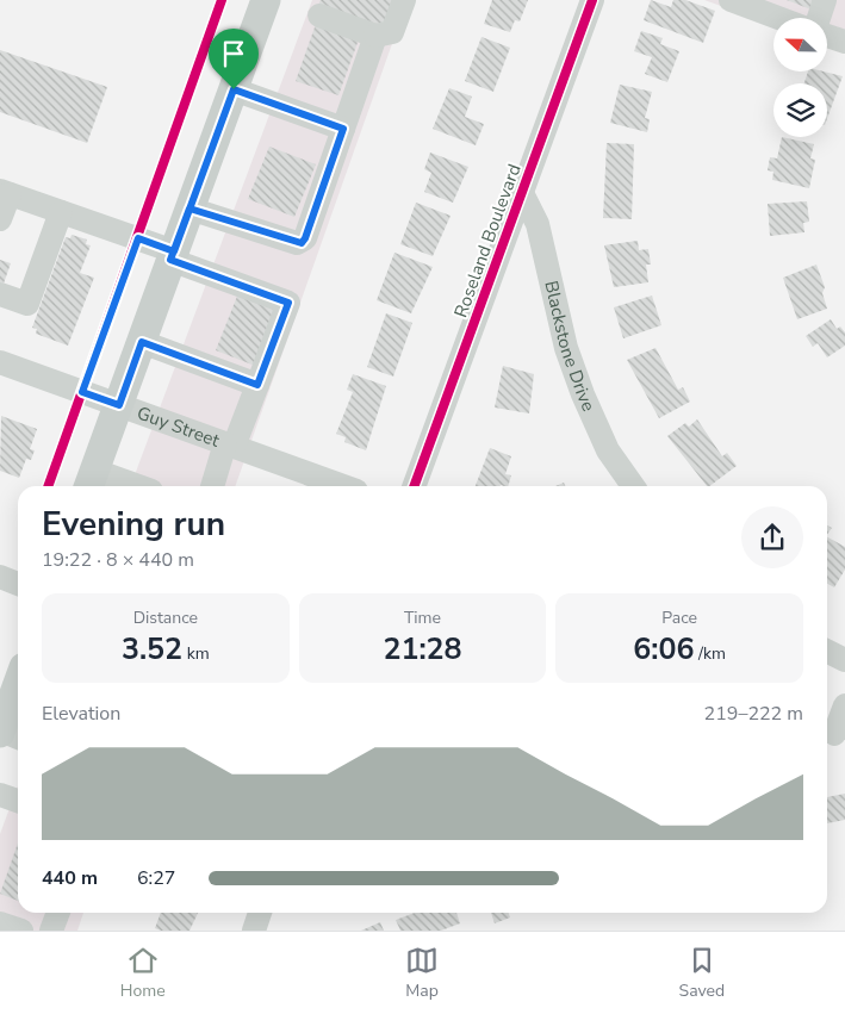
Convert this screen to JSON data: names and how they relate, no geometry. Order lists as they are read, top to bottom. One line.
{"streets":{"street":["Roseland Boulevard","Blackstone Drive","Guy Street"]},"crossings":[["Roseland Boulevard","Blackstone Drive"]],"north":"left","page":{"heading":["Evening run","19:22 · 8 × 440 m"],"stats":[["Distance","3.52 km"],["Time","21:28"],["Pace","6:06 /km"]],"chart":["Elevation","219–222 m"],"list":[{"name":"440 m","note":"6:27"}],"tabs":["Home","Map","Saved"]}}
